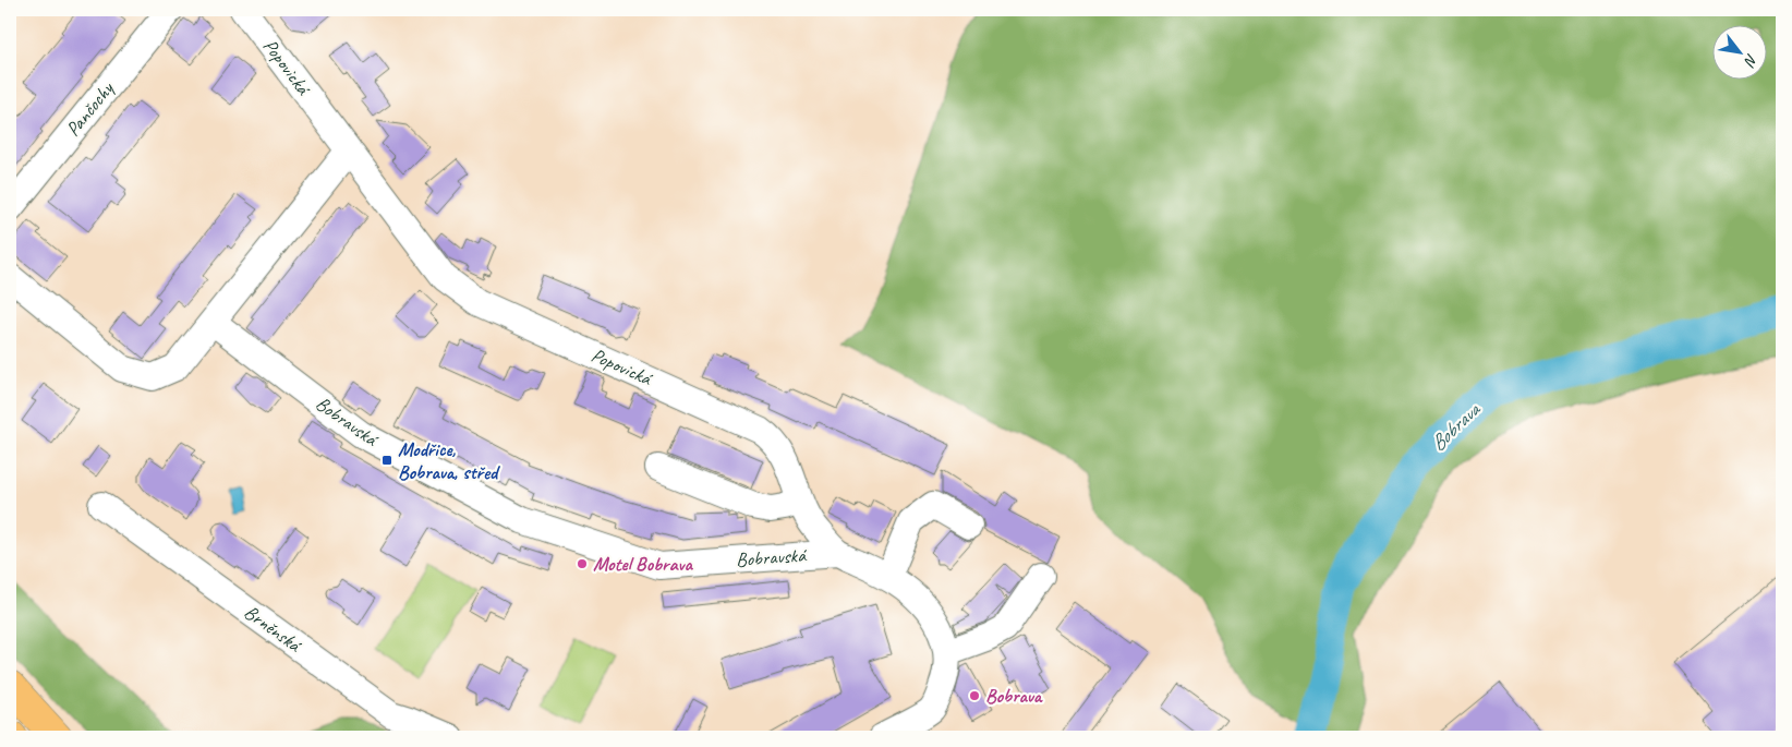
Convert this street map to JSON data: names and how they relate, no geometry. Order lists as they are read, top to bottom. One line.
{"streets":{"street":["Popovická","Pančochy","Bobravská","Brněnská"]},"crossings":[["Popovická","Bobravská"]],"water":["Bobrava"],"places":{"transit":["Modřice, Bobrava, střed"],"other":["Motel Bobrava","Bobrava"]},"north":"bottom right"}
